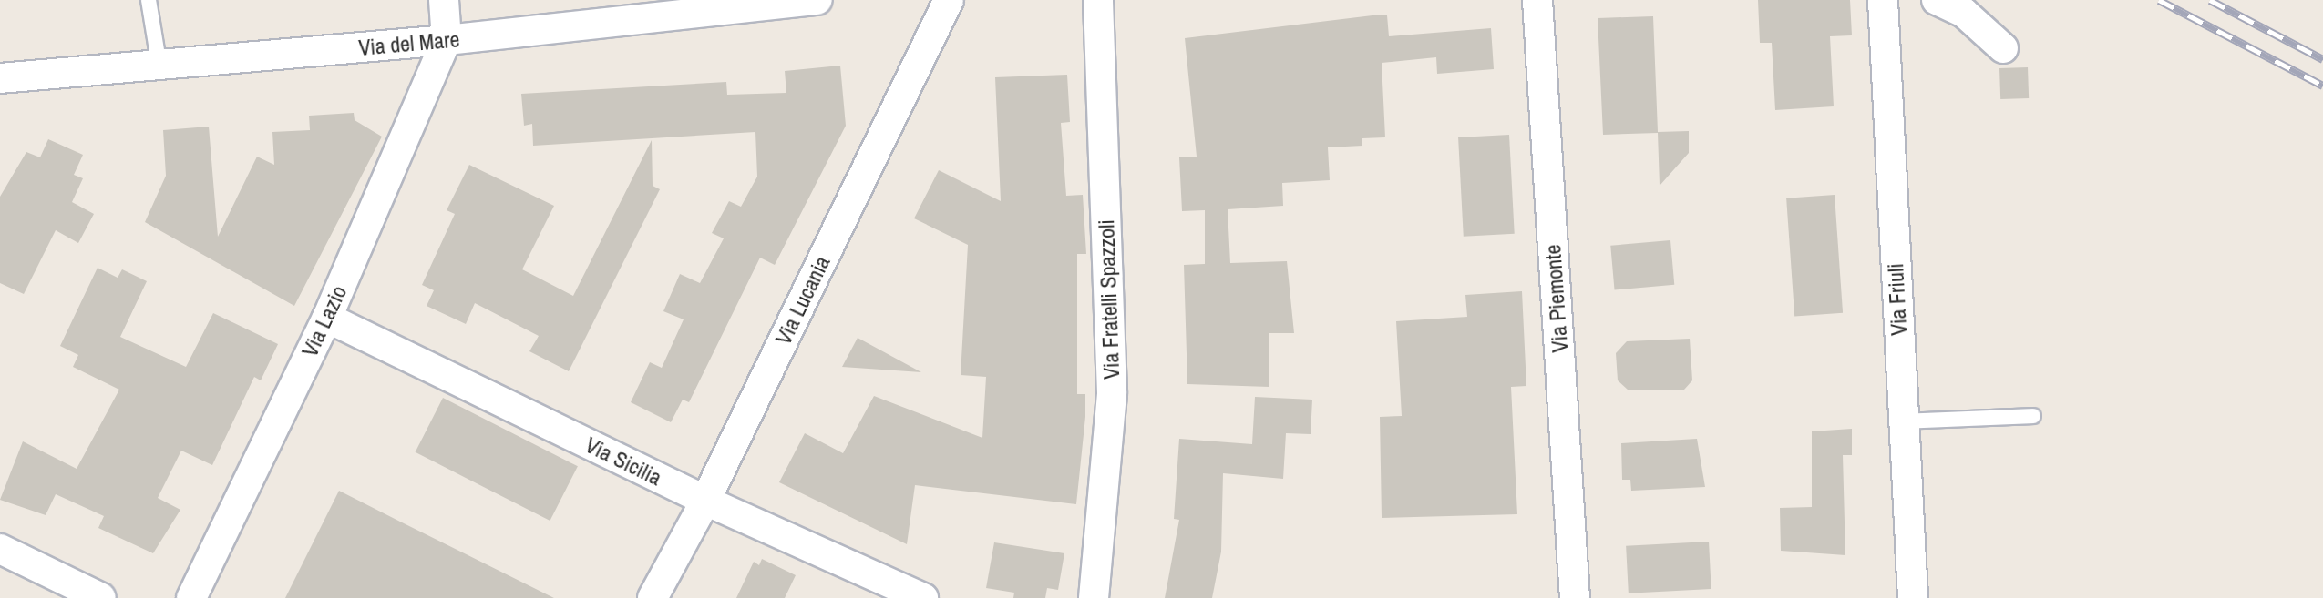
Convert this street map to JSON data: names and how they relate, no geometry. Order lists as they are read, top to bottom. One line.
{"streets":{"street":["Via del Mare","Via Piemonte","Via Fratelli Spazzoli","Via Friuli","Via Lucania","Via Lazio","Via Sicilia"]},"crossings":[["Via del Mare","Via Lazio"],["Via Lucania","Via Sicilia"],["Via Lazio","Via Sicilia"]]}
